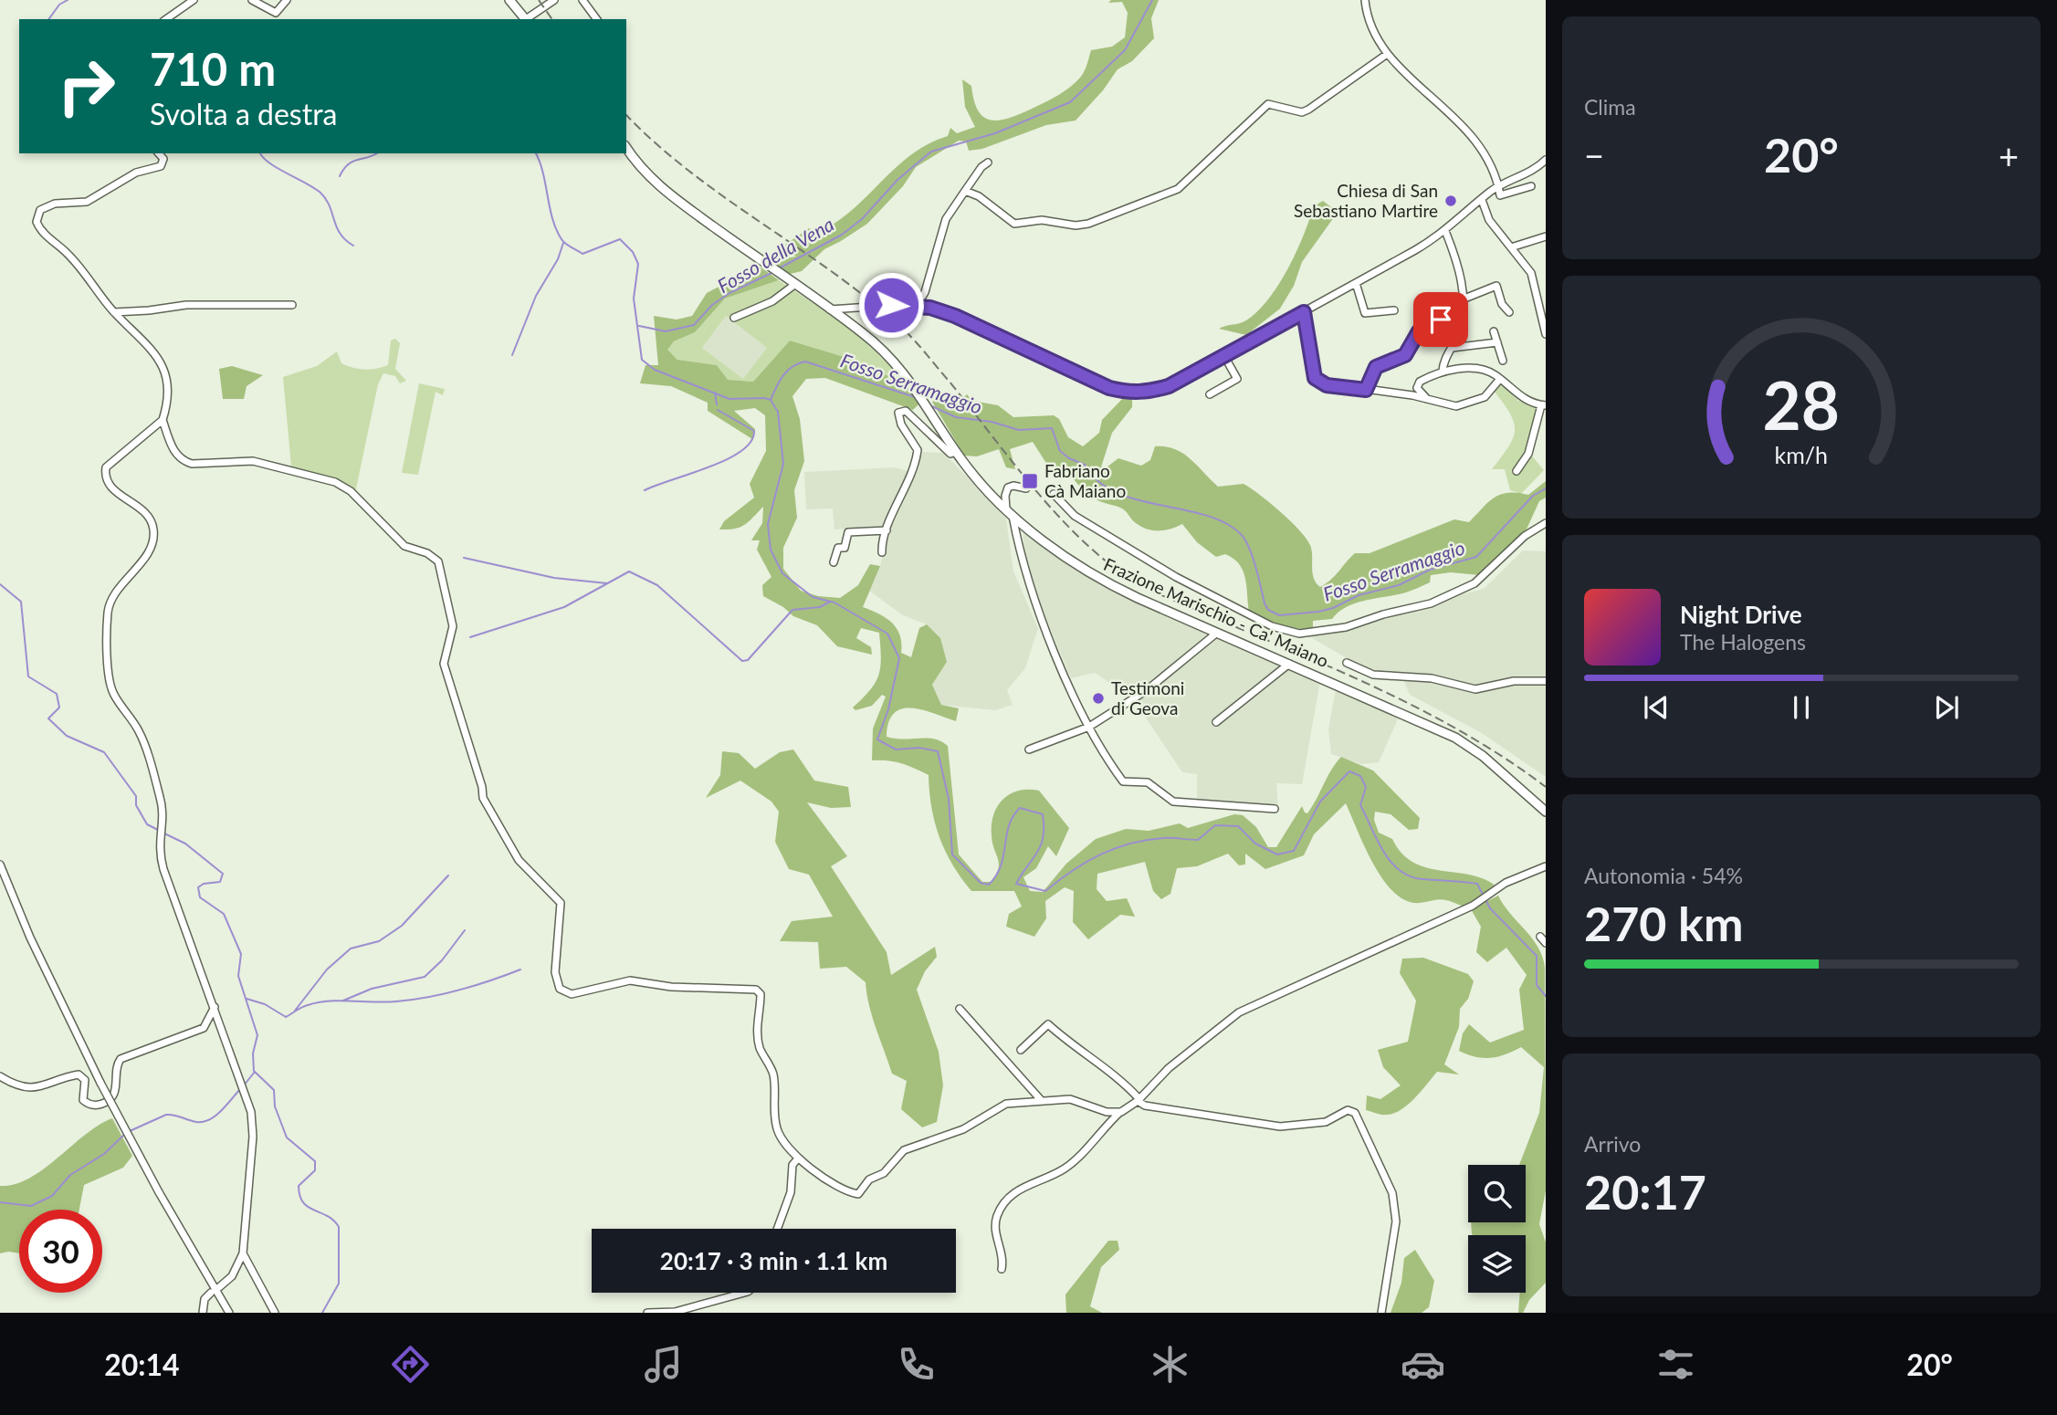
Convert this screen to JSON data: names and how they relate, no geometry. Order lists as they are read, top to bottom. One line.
{"streets":{"main road":["Frazione Marischio - Ca' Maiano"]},"water":["Fosso della Vena","Fosso Serramaggio"],"places":{"other":["Chiesa di San Sebastiano Martire","Testimoni di Geova"],"transit":["Fabriano Cà Maiano"]},"page":{"tile":["Clima",["Autonomia · 54%","270 km"],["Arrivo","20:17"]],"turn":["710 m","Svolta a destra"],"heat":["−","20°","+"],"song":["Night Drive","The Halogens"],"limit":"30","trip":"20:17 · 3 min · 1.1 km","tabs":["20:14","20°"],"gauge":["28","km/h"]}}
